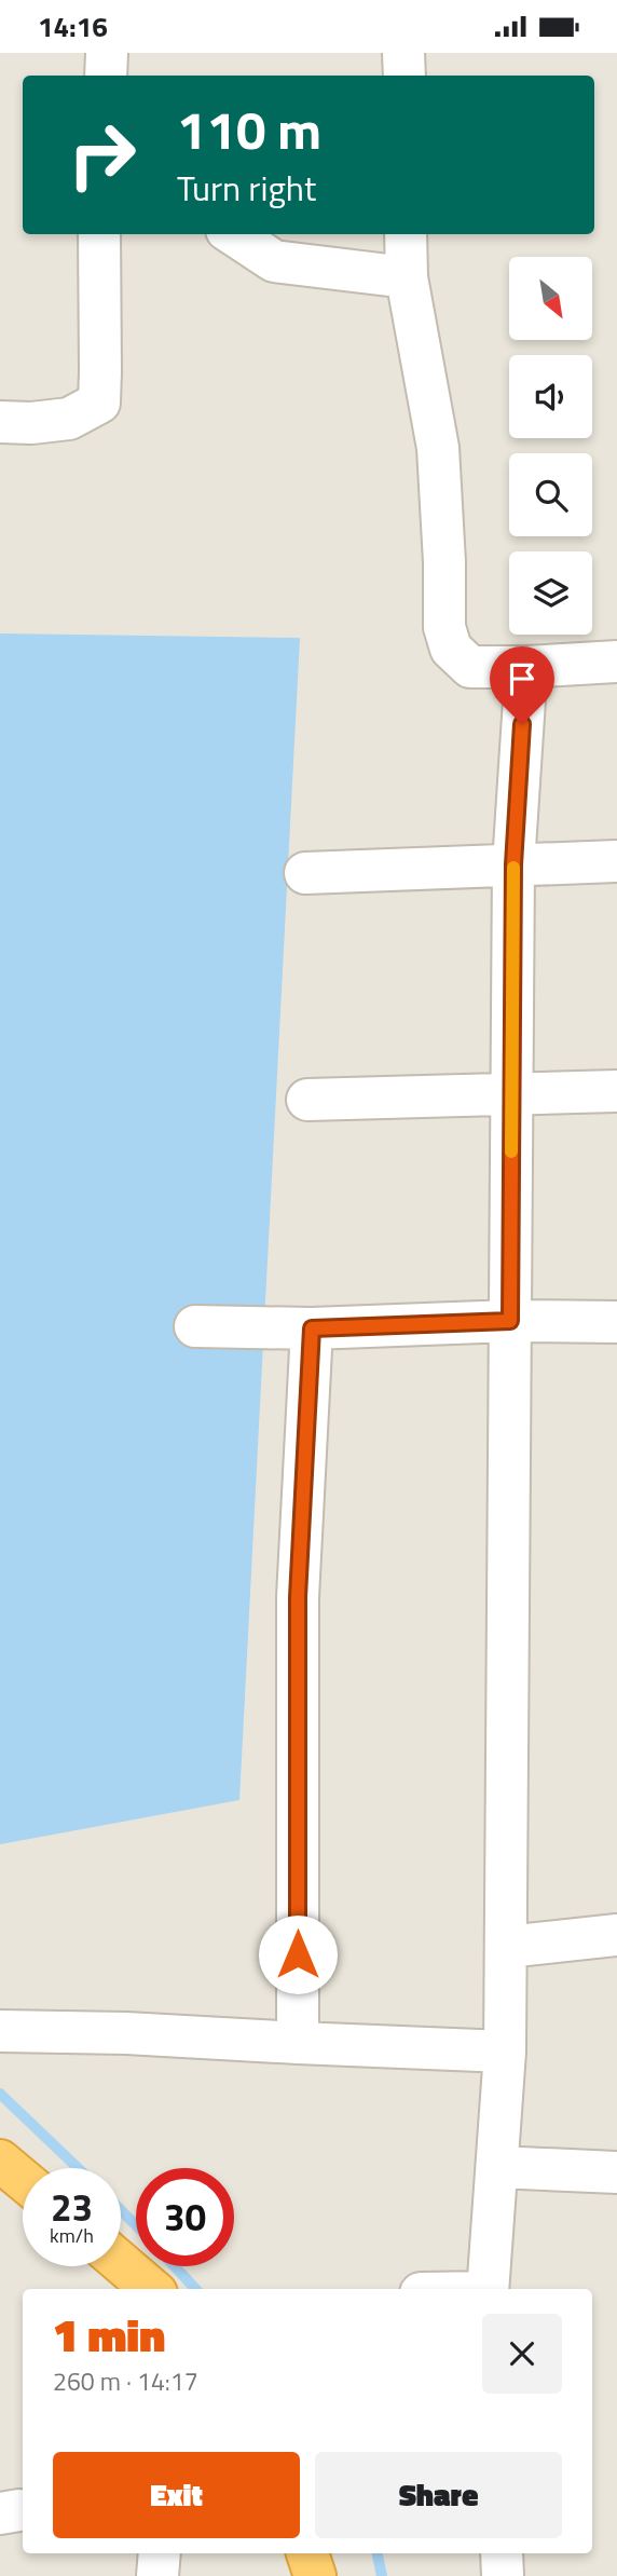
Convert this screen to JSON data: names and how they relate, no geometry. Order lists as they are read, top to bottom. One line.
{"north":"bottom right","page":{"status":"14:16","turn":["110 m","Turn right"],"speed":"23 km/h","limit":"30","heading":["1 min","260 m · 14:17"],"buttons":["Exit","Share"]}}
